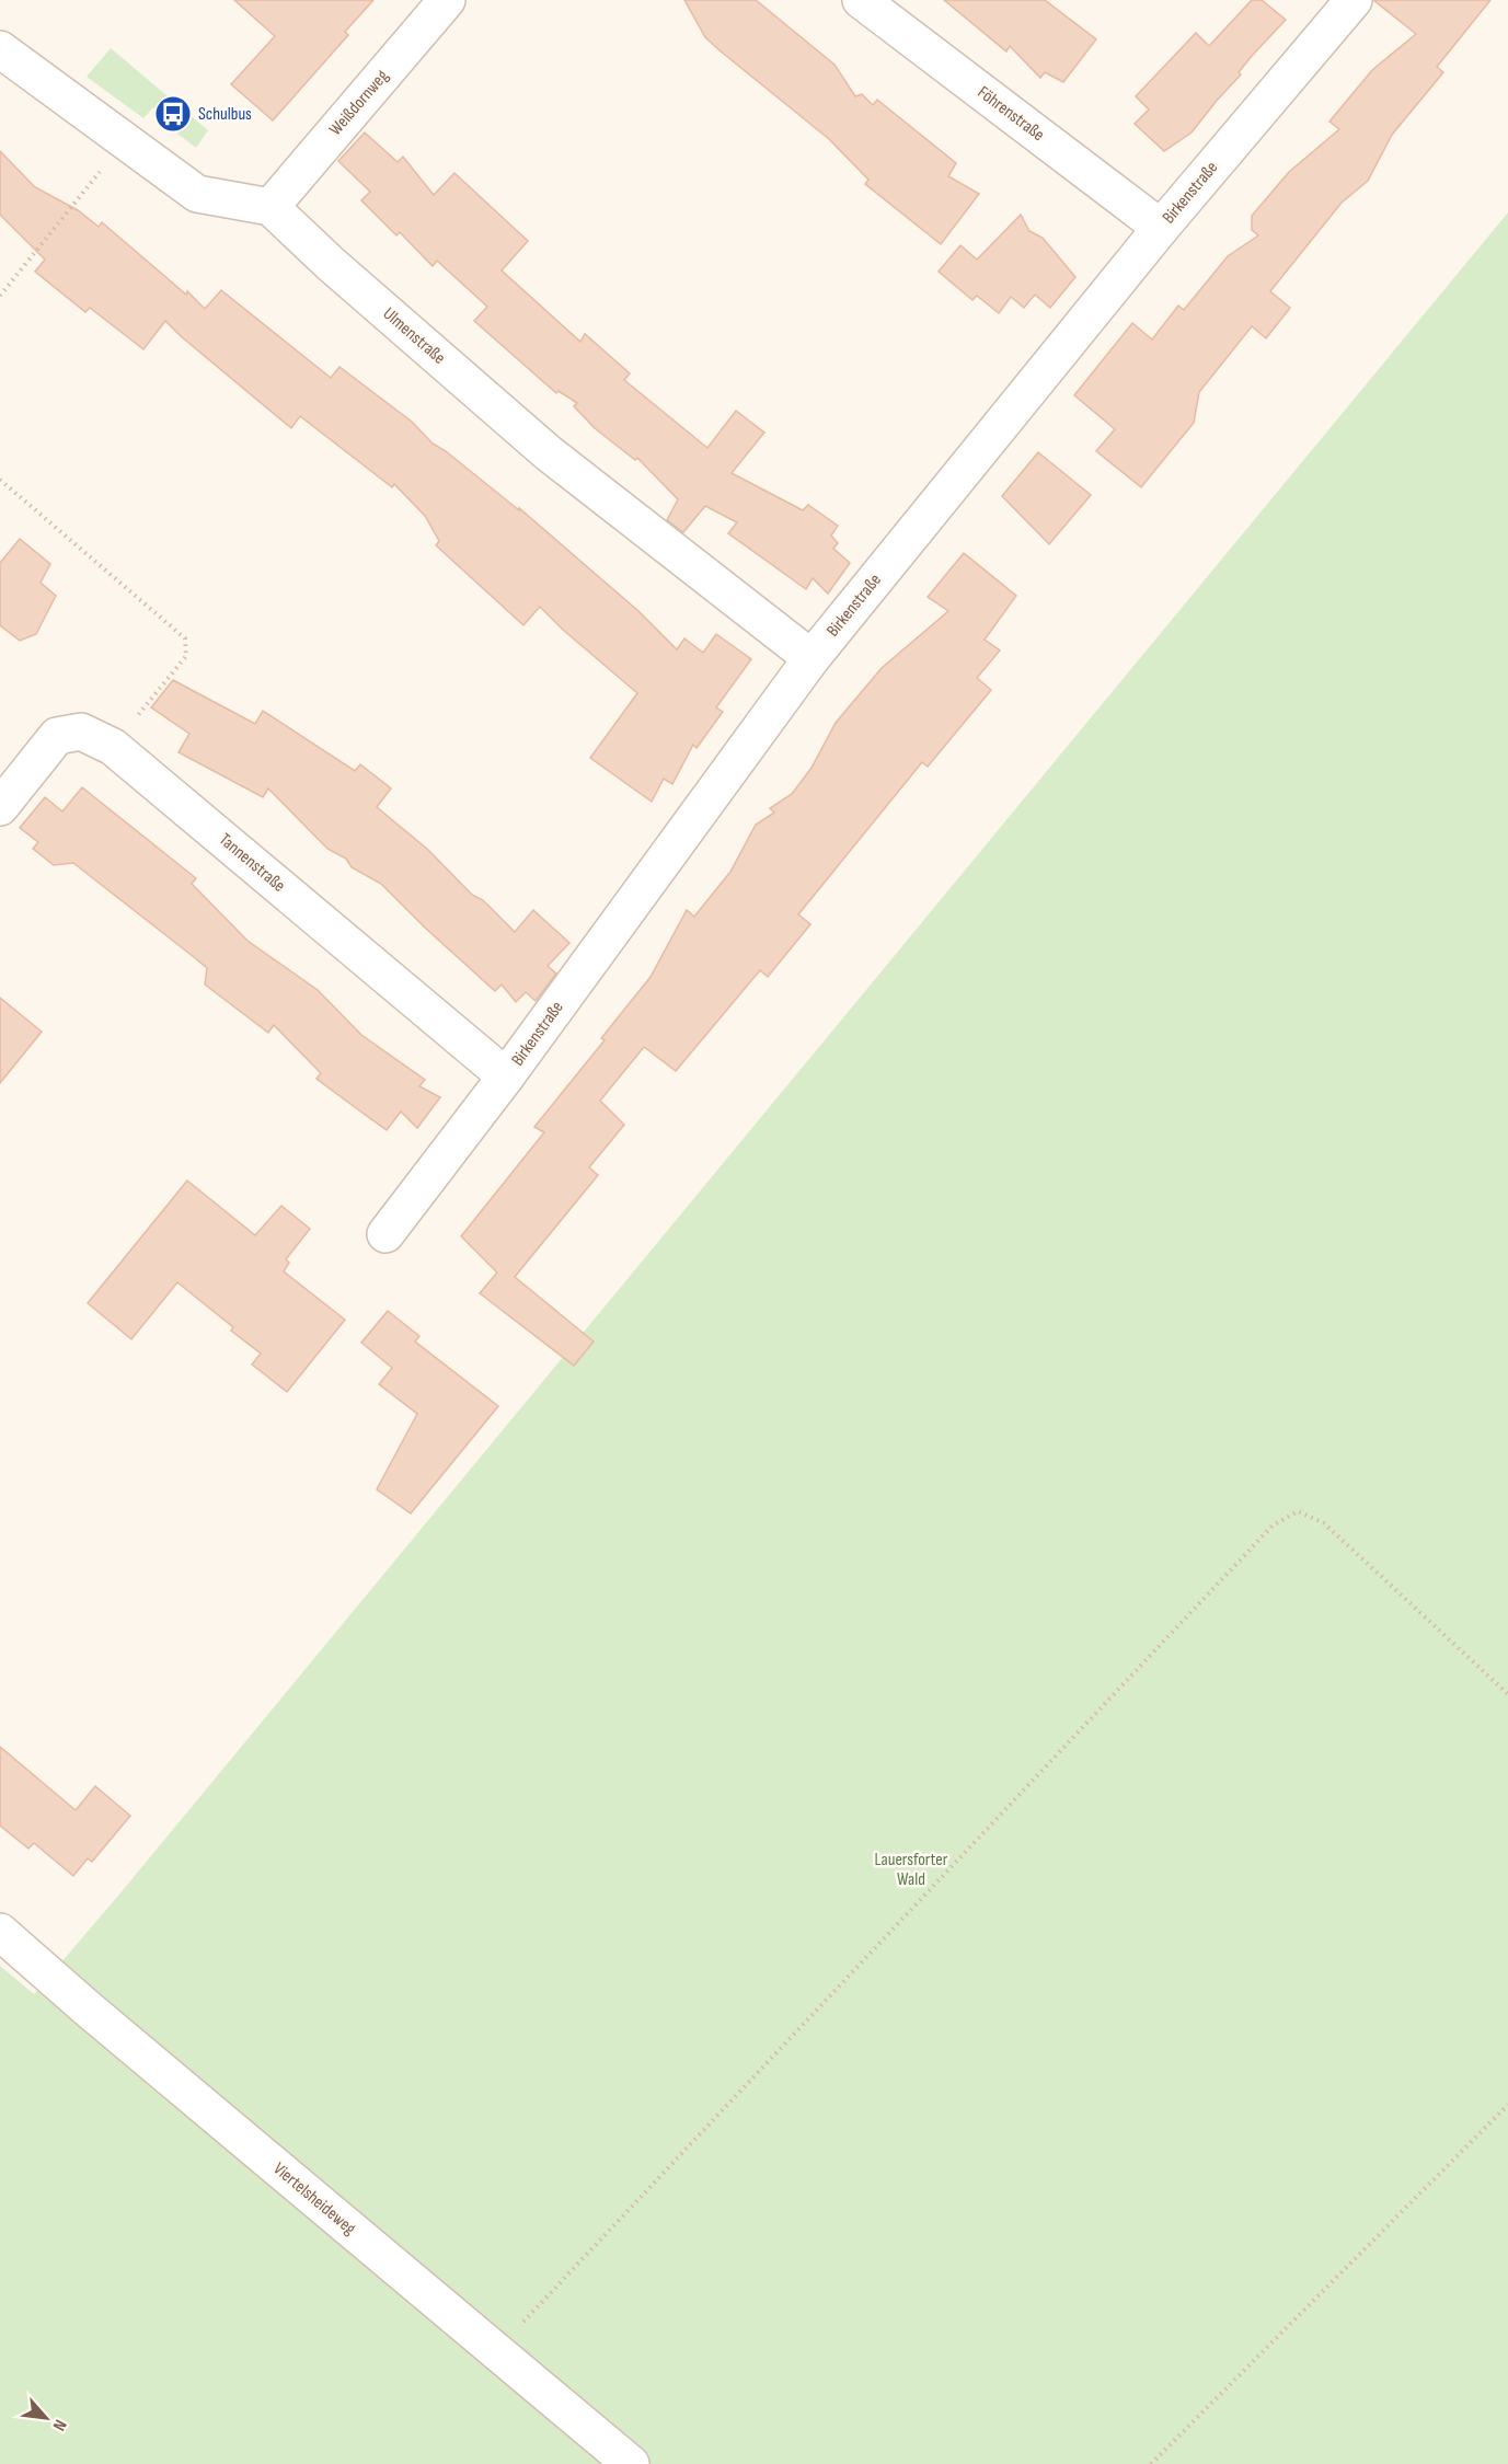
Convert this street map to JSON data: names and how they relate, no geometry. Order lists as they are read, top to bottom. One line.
{"streets":{"street":["Weißdornweg","Föhrenstraße","Birkenstraße","Ulmenstraße","Tannenstraße","Viertelsheideweg"]},"crossings":[["Weißdornweg","Ulmenstraße"],["Föhrenstraße","Birkenstraße"],["Birkenstraße","Ulmenstraße"],["Birkenstraße","Tannenstraße"]],"parks":["Lauersforter Wald"],"places":{"bus stop":["Schulbus"]},"north":"bottom right"}
